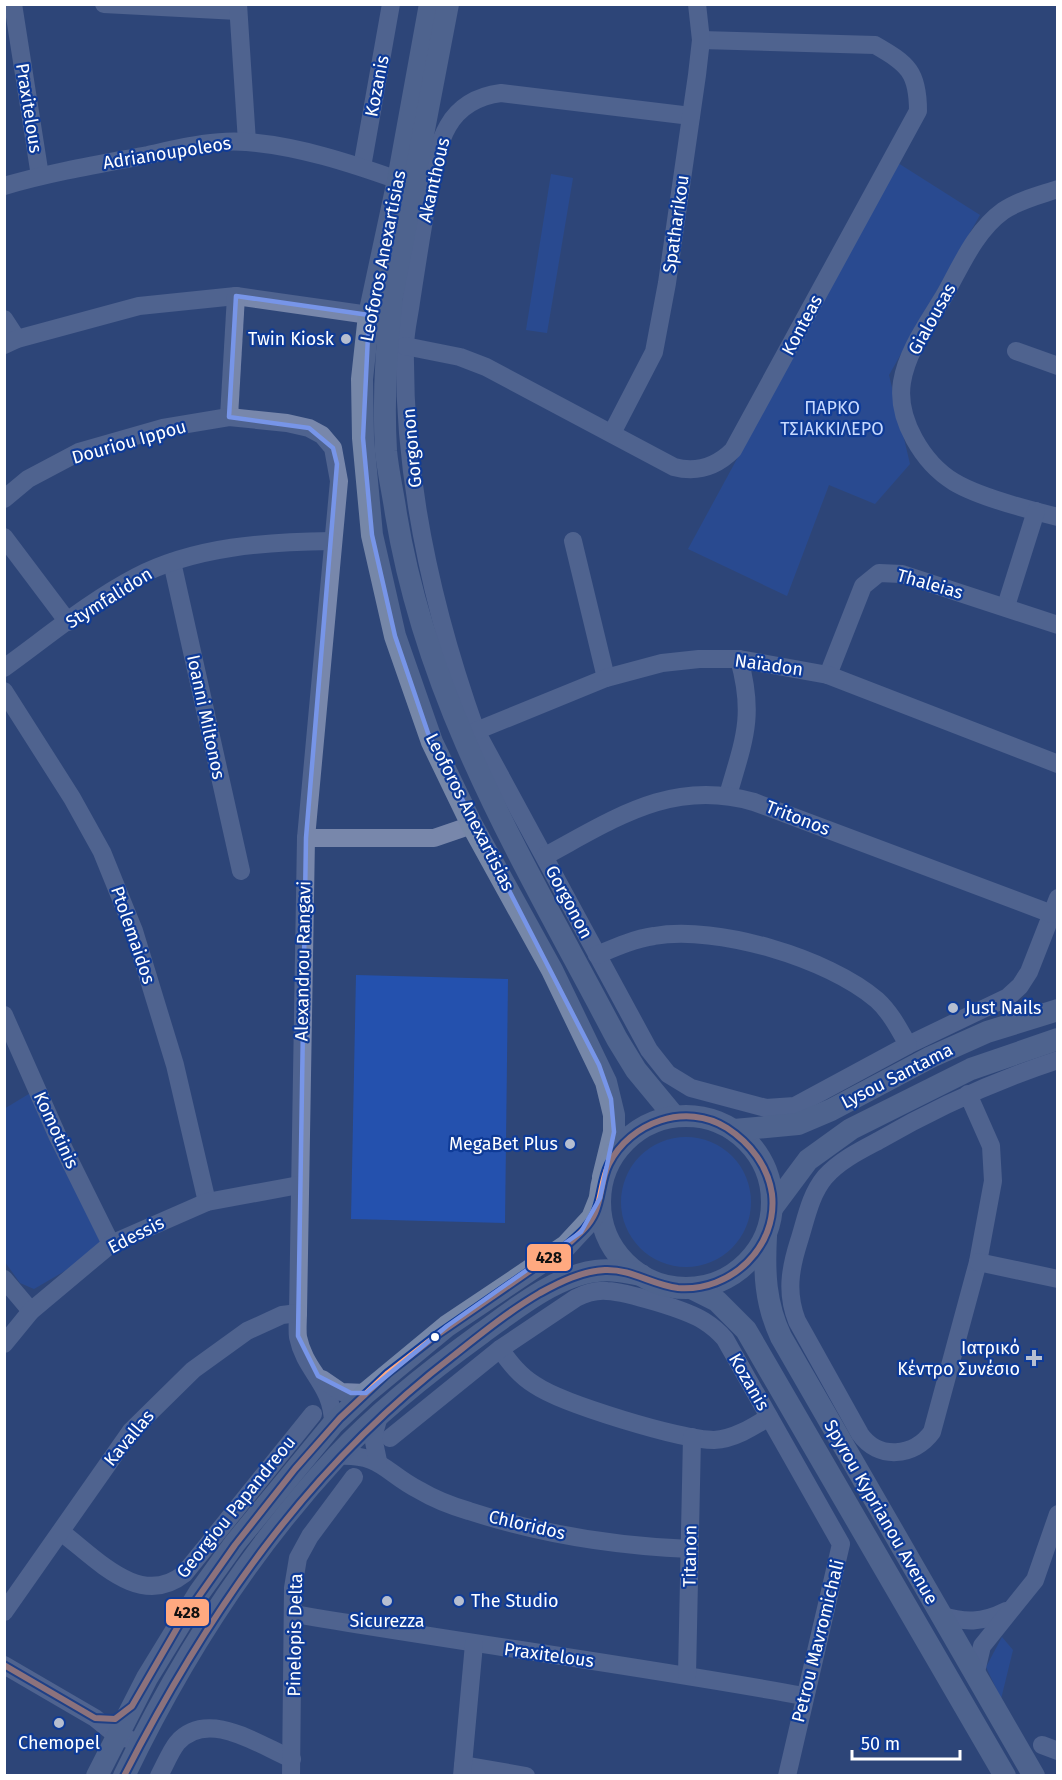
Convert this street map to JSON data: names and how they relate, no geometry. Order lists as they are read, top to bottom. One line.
{"streets":{"main road":["Leoforos Anexartisias","Lysou Santama","Spyrou Kyprianou Avenue"],"street":["Kozanis","Praxitelous","Adrianoupoleos","Akanthous","Spatharikou","Gialousas","Konteas","Douriou Ippou","Gorgonon","Thaleias","Stymfalidon","Naïadon","Ioanni Miltonos","Tritonos","Ptolemaidos","Alexandrou Rangavi","Komotinis","Edessis","Kavallas","Georgiou Papandreou","Chloridos","Titanon","Pinelopis Delta","Petrou Mavromichali"]},"crossings":[["Kozanis","Adrianoupoleos"],["Kozanis","Titanon"],["Kozanis","Petrou Mavromichali"],["Praxitelous","Adrianoupoleos"],["Praxitelous","Titanon"],["Praxitelous","Pinelopis Delta"],["Praxitelous","Petrou Mavromichali"],["Adrianoupoleos","Leoforos Anexartisias"],["Akanthous","Spatharikou"],["Akanthous","Konteas"],["Akanthous","Gorgonon"],["Spatharikou","Konteas"],["Leoforos Anexartisias","Lysou Santama"],["Leoforos Anexartisias","Spyrou Kyprianou Avenue"],["Konteas","Gorgonon"],["Douriou Ippou","Stymfalidon"],["Douriou Ippou","Alexandrou Rangavi"],["Gorgonon","Naïadon"],["Gorgonon","Tritonos"],["Thaleias","Naïadon"],["Stymfalidon","Ioanni Miltonos"],["Stymfalidon","Alexandrou Rangavi"],["Ptolemaidos","Edessis"],["Alexandrou Rangavi","Edessis"],["Alexandrou Rangavi","Kavallas"],["Alexandrou Rangavi","Georgiou Papandreou"],["Lysou Santama","Spyrou Kyprianou Avenue"],["Komotinis","Edessis"],["Kavallas","Georgiou Papandreou"],["Chloridos","Titanon"]],"parks":["ΠΑΡΚΟ ΤΣΙΑΚΚΙΛΕΡΟ"],"places":{"other":["Twin Kiosk","Just Nails","MegaBet Plus","Sicurezza","The Studio","Chemopel"],"health":["Ιατρικό Κέντρο Συνέσιο"]},"lines":["transit line 428"],"scale_bar":"50 m"}
